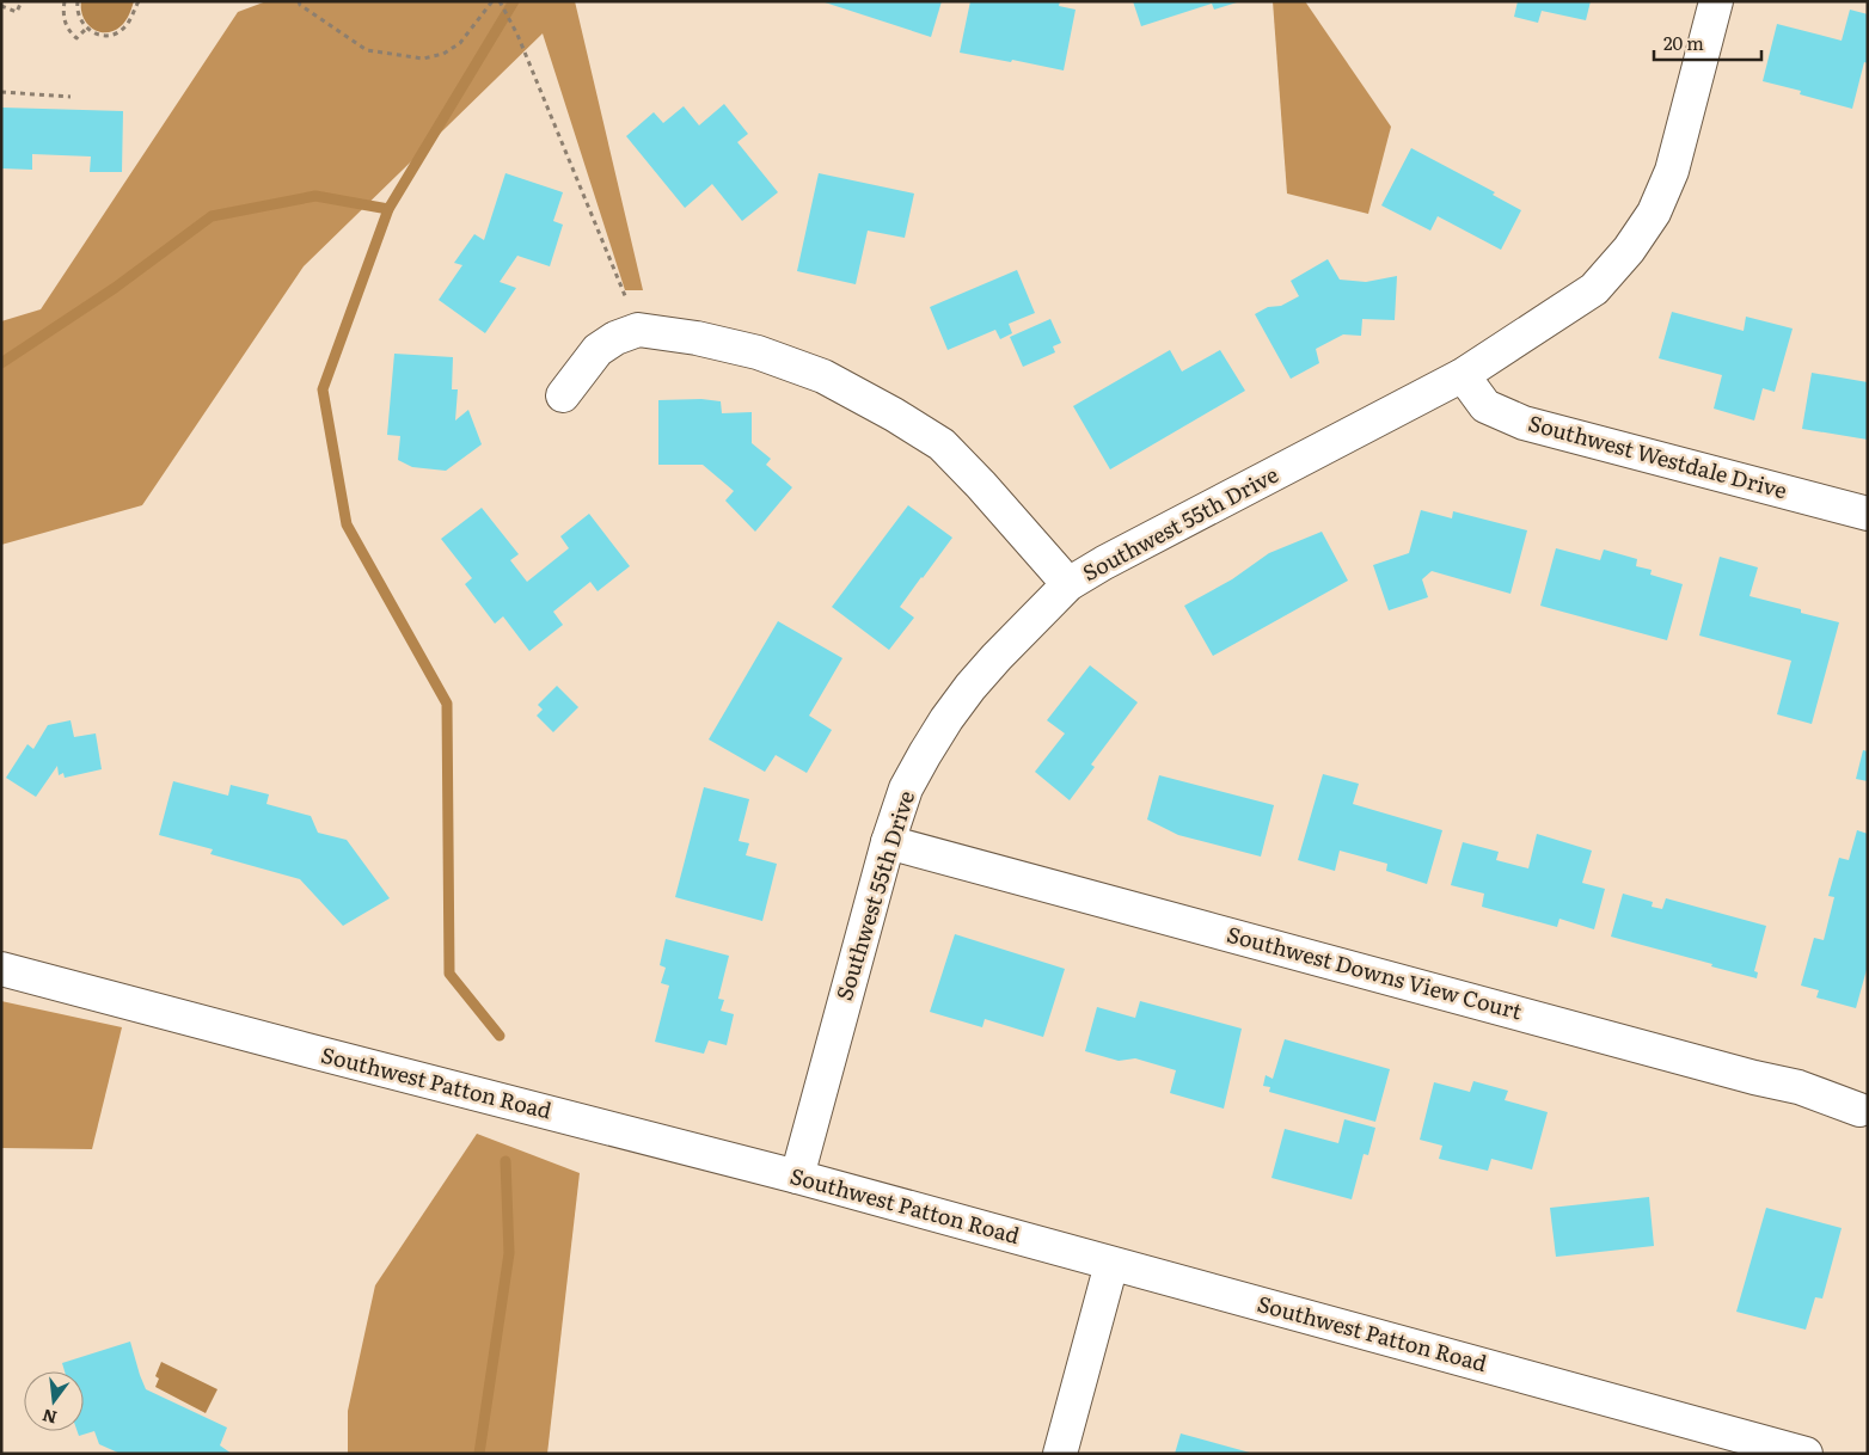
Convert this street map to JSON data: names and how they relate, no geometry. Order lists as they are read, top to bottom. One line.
{"streets":{"street":["Southwest Westdale Drive","Southwest 55th Drive","Southwest Downs View Court","Southwest Patton Road"]},"crossings":[["Southwest Westdale Drive","Southwest 55th Drive"],["Southwest 55th Drive","Southwest Downs View Court"],["Southwest 55th Drive","Southwest Patton Road"]],"scale_bar":"20 m","north":"bottom"}
